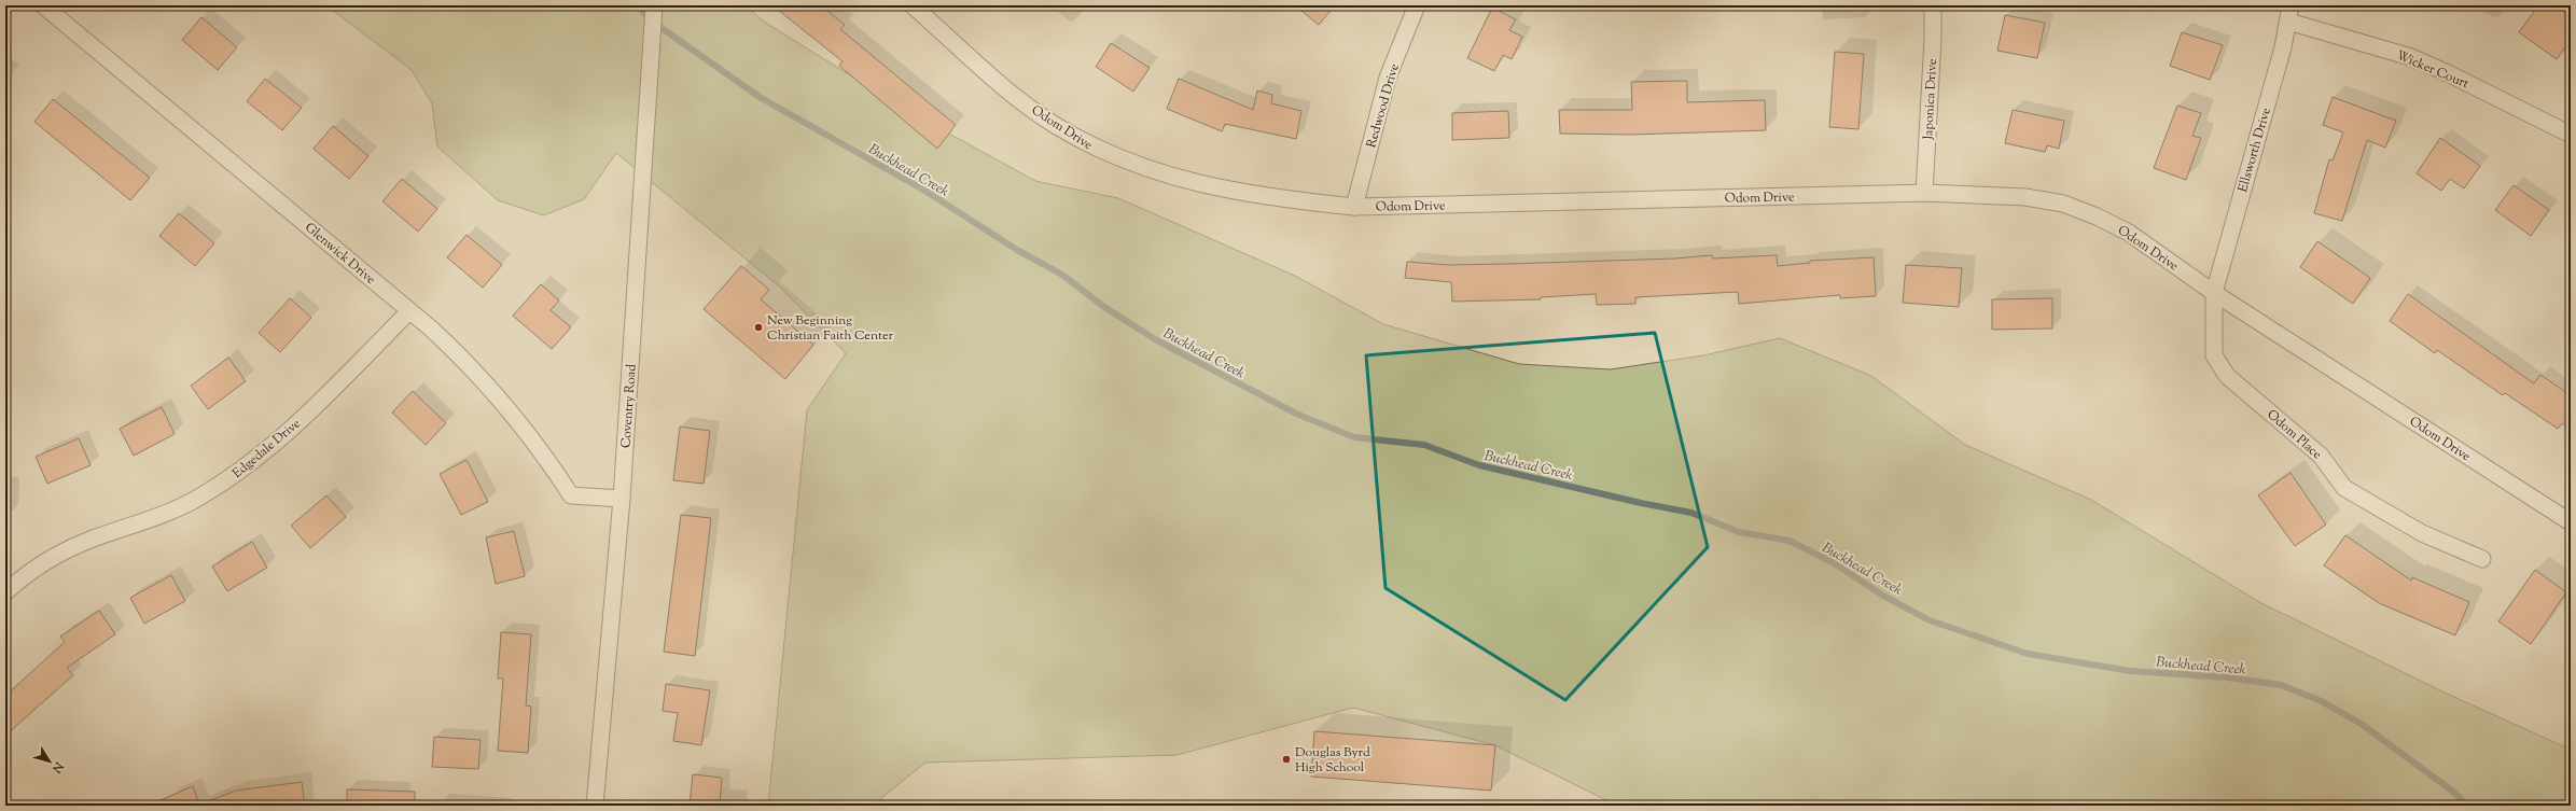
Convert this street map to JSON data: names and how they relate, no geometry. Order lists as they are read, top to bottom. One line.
{"streets":{"street":["Wicker Court","Japonica Drive","Redwood Drive","Odom Drive","Ellsworth Drive","Glenwick Drive","Coventry Road","Odom Place","Edgedale Drive"]},"crossings":[["Wicker Court","Ellsworth Drive"],["Japonica Drive","Odom Drive"],["Redwood Drive","Odom Drive"],["Odom Drive","Ellsworth Drive"],["Odom Drive","Odom Place"],["Ellsworth Drive","Odom Place"],["Glenwick Drive","Coventry Road"],["Glenwick Drive","Edgedale Drive"]],"water":["Buckhead Creek"],"places":["New Beginning Christian Faith Center","Douglas Byrd High School"],"north":"bottom right"}
